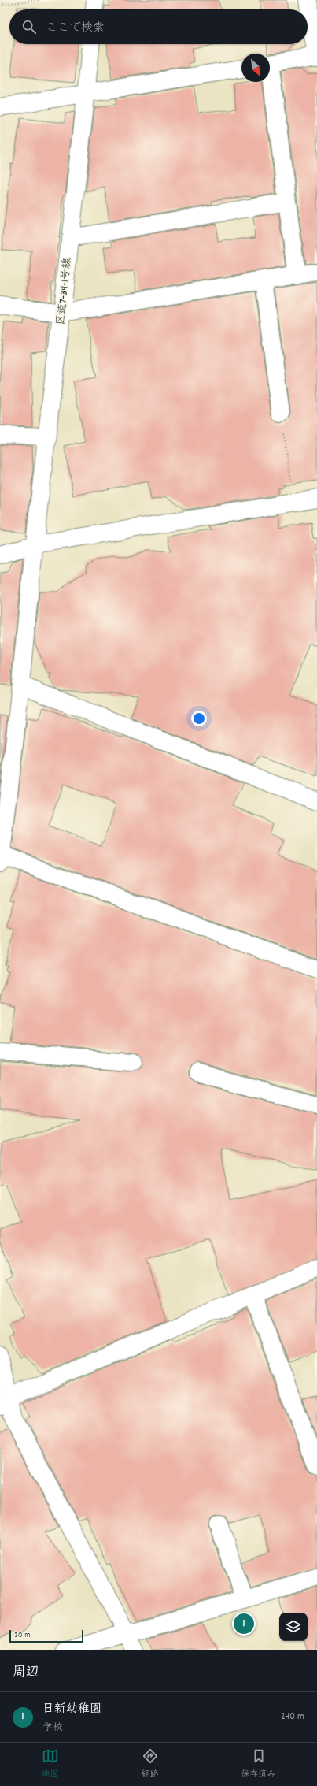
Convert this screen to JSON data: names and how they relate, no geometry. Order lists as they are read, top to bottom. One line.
{"streets":{"street":["区道7-34-1号線"]},"scale_bar":"20 m","north":"bottom right","page":{"search":"ここで検索","pins":"1","scale":"20 m","heading":"周辺","list":[{"mark":"1","name":"日新幼稚園","note":"学校","value":"240 m"}],"nav":["地図","経路","保存済み"]}}
